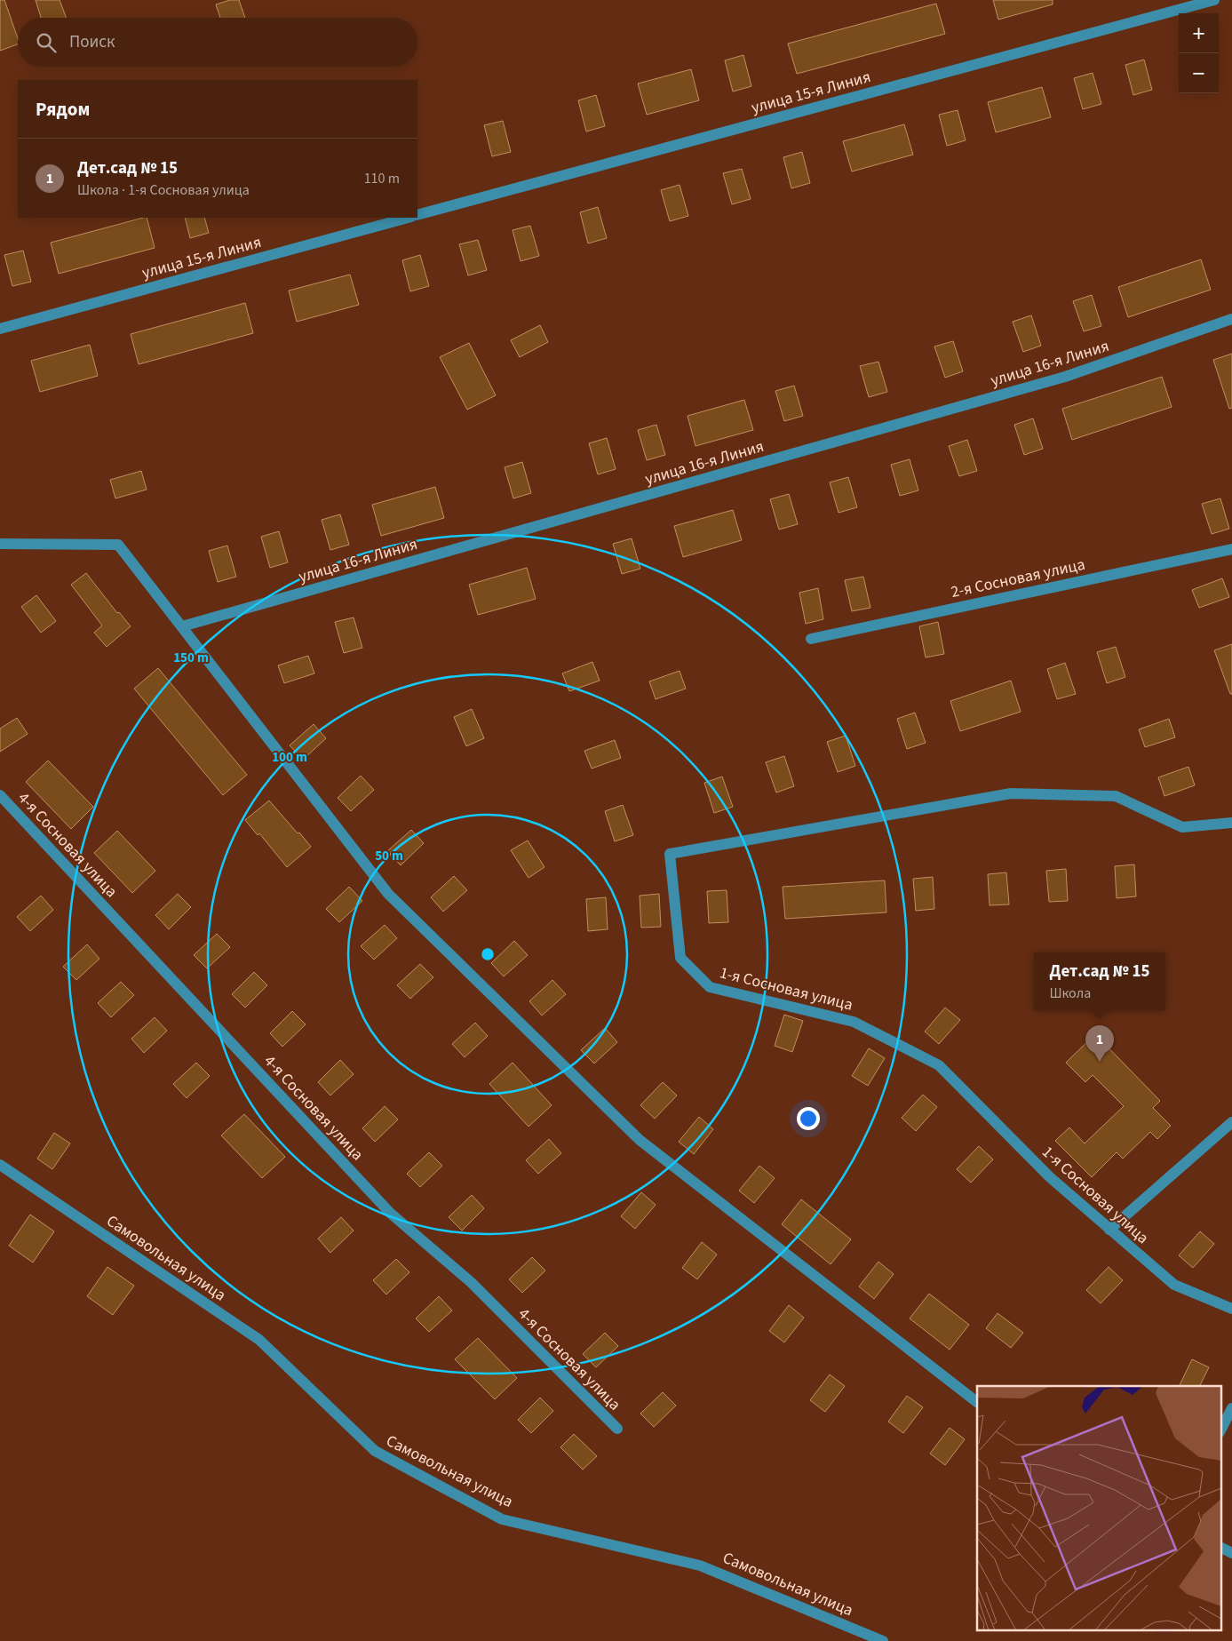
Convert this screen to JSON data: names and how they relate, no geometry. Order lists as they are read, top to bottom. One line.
{"streets":{"street":["улица 15-я Линия","улица 16-я Линия","2-я Сосновая улица","4-я Сосновая улица","1-я Сосновая улица","Самовольная улица"]},"page":{"map_buttons":["+","−"],"search":"Поиск","heading":"Рядом","list":[{"mark":"1","name":"Дет.сад № 15","note":"Школа · 1-я Сосновая улица","value":"110 m"}],"popup":["Дет.сад № 15","Школа"],"pins":"1"},"rings":["150 m","100 m","50 m"]}
